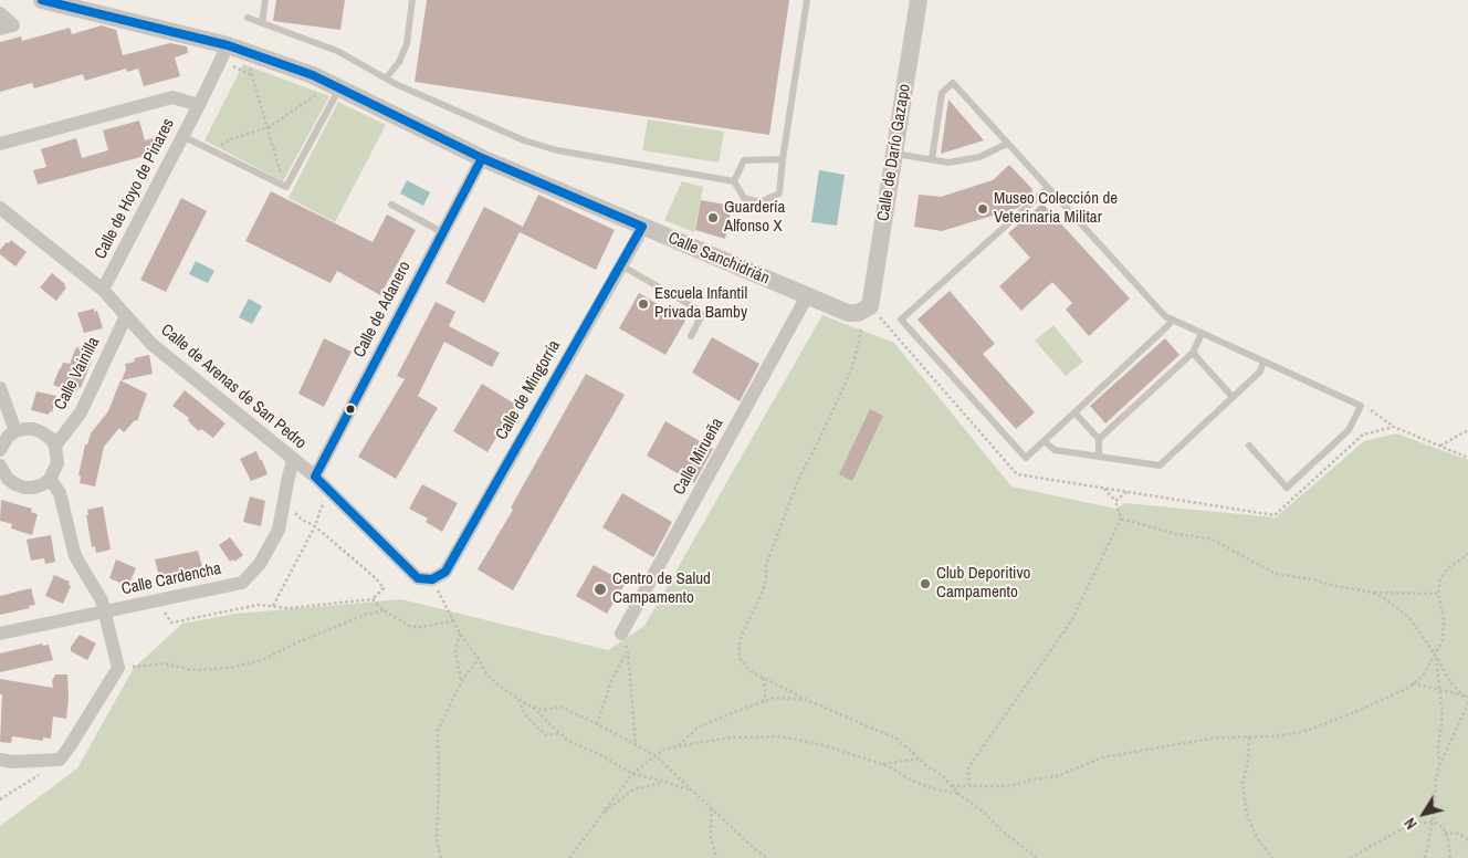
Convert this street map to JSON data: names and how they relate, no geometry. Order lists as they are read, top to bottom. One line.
{"streets":{"street":["Calle de Darío Gazapo","Calle de Hoyo de Pinares","Calle Sanchidrián","Calle de Adanero","Calle Vainilla","Calle de Arenas de San Pedro","Calle de Mingorría","Calle Mirueña","Calle Cardencha"]},"crossings":[["Calle de Darío Gazapo","Calle Sanchidrián"],["Calle de Hoyo de Pinares","Calle Sanchidrián"],["Calle de Hoyo de Pinares","Calle de Arenas de San Pedro"],["Calle Sanchidrián","Calle de Adanero"],["Calle Sanchidrián","Calle de Mingorría"],["Calle Sanchidrián","Calle Mirueña"],["Calle de Adanero","Calle de Arenas de San Pedro"],["Calle Vainilla","Calle de Arenas de San Pedro"],["Calle de Arenas de San Pedro","Calle de Mingorría"],["Calle de Arenas de San Pedro","Calle Cardencha"]],"places":["Museo Colección de Veterinaria Militar","Guardería Alfonso X","Escuela Infantil Privada Bamby","Club Deporitivo Campamento","Centro de Salud Campamento"],"north":"bottom left"}
